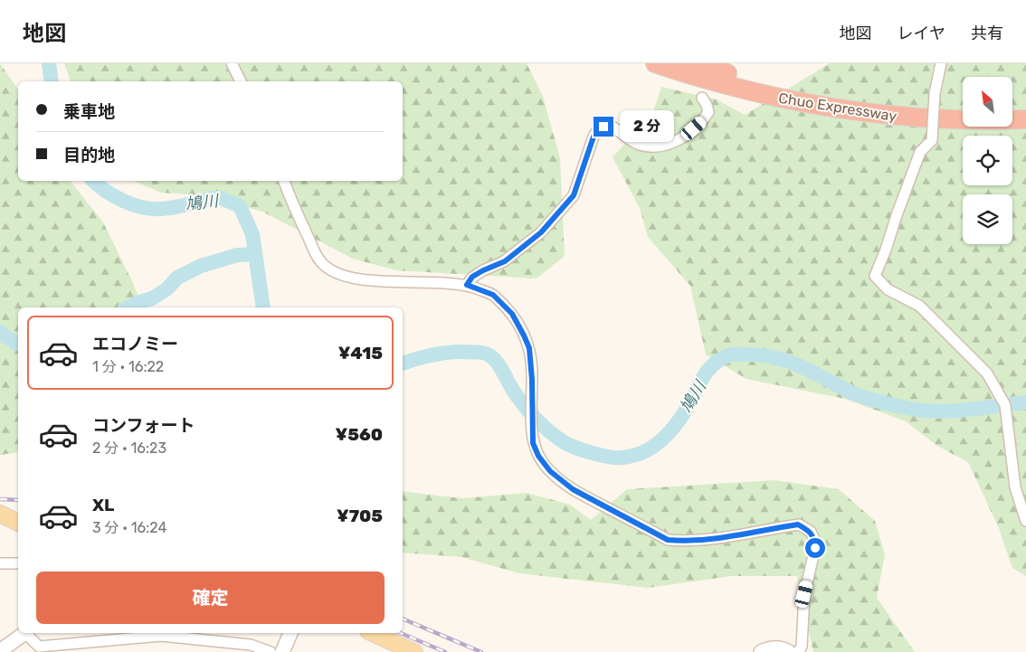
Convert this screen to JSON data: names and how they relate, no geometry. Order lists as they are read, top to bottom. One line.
{"streets":{"highway":["Chuo Expressway"]},"water":["鳩川"],"north":"top left","page":{"header":"地図","nav":["地図","レイヤ","共有"],"banner":["乗車地","目的地"],"bubble":"2 分","list":[{"name":"エコノミー","note":"1 分 · 16:22","value":"¥415"},{"name":"コンフォート","note":"2 分 · 16:23","value":"¥560"},{"name":"XL","note":"3 分 · 16:24","value":"¥705"}],"buttons":"確定"}}
